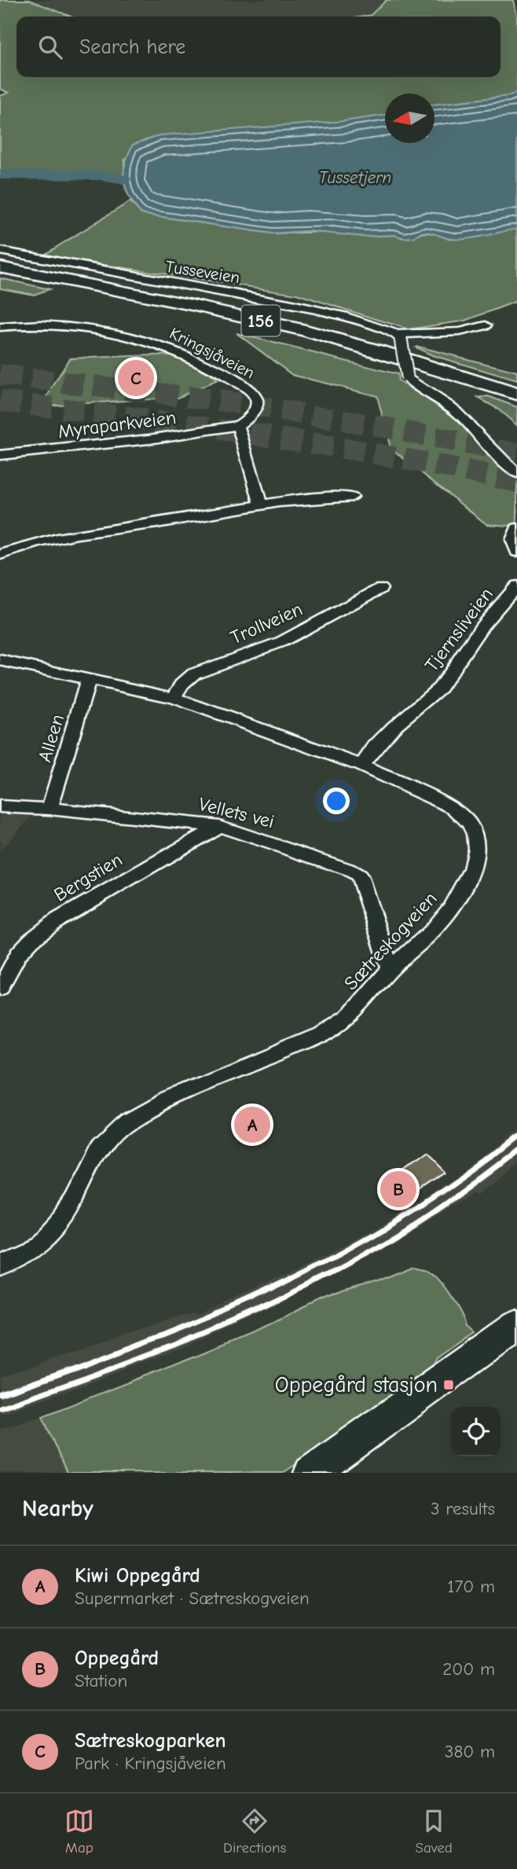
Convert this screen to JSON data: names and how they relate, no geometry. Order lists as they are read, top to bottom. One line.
{"streets":{"main road":["156"],"street":["Tusseveien","Kringsjåveien","Myraparkveien","Trollveien","Tjernsliveien","Alleen","Vellets vei","Bergstien","Sætreskogveien"]},"crossings":[["Kringsjåveien","Myraparkveien"],["Trollveien","Sætreskogveien"],["Tjernsliveien","Sætreskogveien"],["Alleen","Vellets vei"],["Alleen","Sætreskogveien"],["Vellets vei","Bergstien"],["Vellets vei","Sætreskogveien"]],"water":["Tussetjern"],"places":{"transit":["Oppegård stasjon"]},"north":"left","page":{"search":"Search here","pins":["C","A","B"],"heading":["Nearby","3 results"],"list":[{"mark":"A","name":"Kiwi Oppegård","note":"Supermarket · Sætreskogveien","value":"170 m"},{"mark":"B","name":"Oppegård","note":"Station","value":"200 m"},{"mark":"C","name":"Sætreskogparken","note":"Park · Kringsjåveien","value":"380 m"}],"nav":["Map","Directions","Saved"]}}
